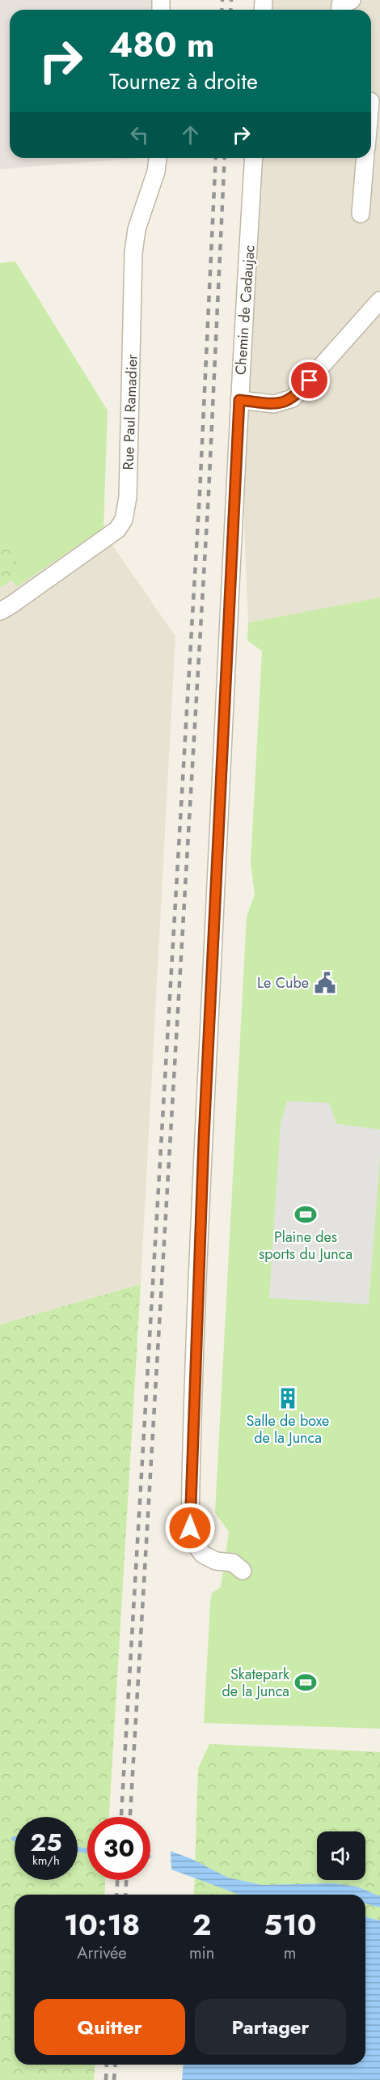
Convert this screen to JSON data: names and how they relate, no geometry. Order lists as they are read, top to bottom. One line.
{"streets":{"street":["Chemin de Cadaujac","Rue Paul Ramadier"]},"places":{"public building":["Le Cube"],"sports":["Plaine des sports du Junca","Skatepark de la Junca"],"building":["Salle de boxe de la Junca"]},"page":{"turn":["480 m","Tournez à droite"],"speed":"25 km/h","limit":"30","eta":["10:18","Arrivée","2","min","510","m"],"buttons":["Quitter","Partager"]}}
